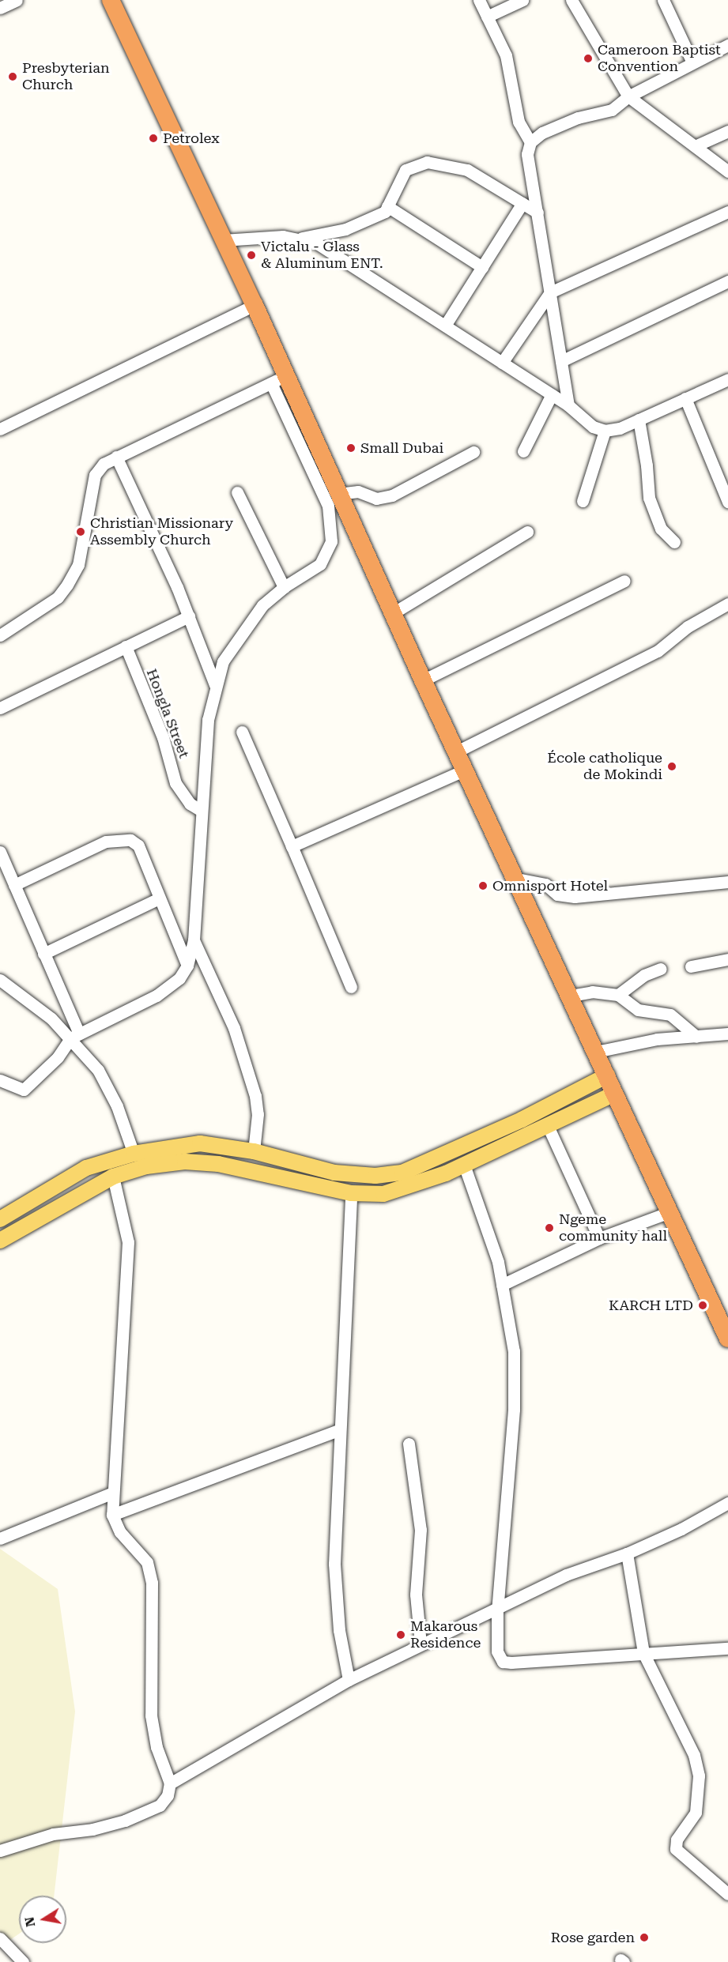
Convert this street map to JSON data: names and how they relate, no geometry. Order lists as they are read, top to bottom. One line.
{"streets":{"street":["Hongla Street"]},"places":["Cameroon Baptist Convention","Presbyterian Church","Petrolex","Victalu - Glass & Aluminum ENT.","Small Dubai","Christian Missionary Assembly Church","École catholique de Mokindi","Omnisport Hotel","Ngeme community hall","KARCH LTD","Makarous Residence","Rose garden"],"north":"left"}
